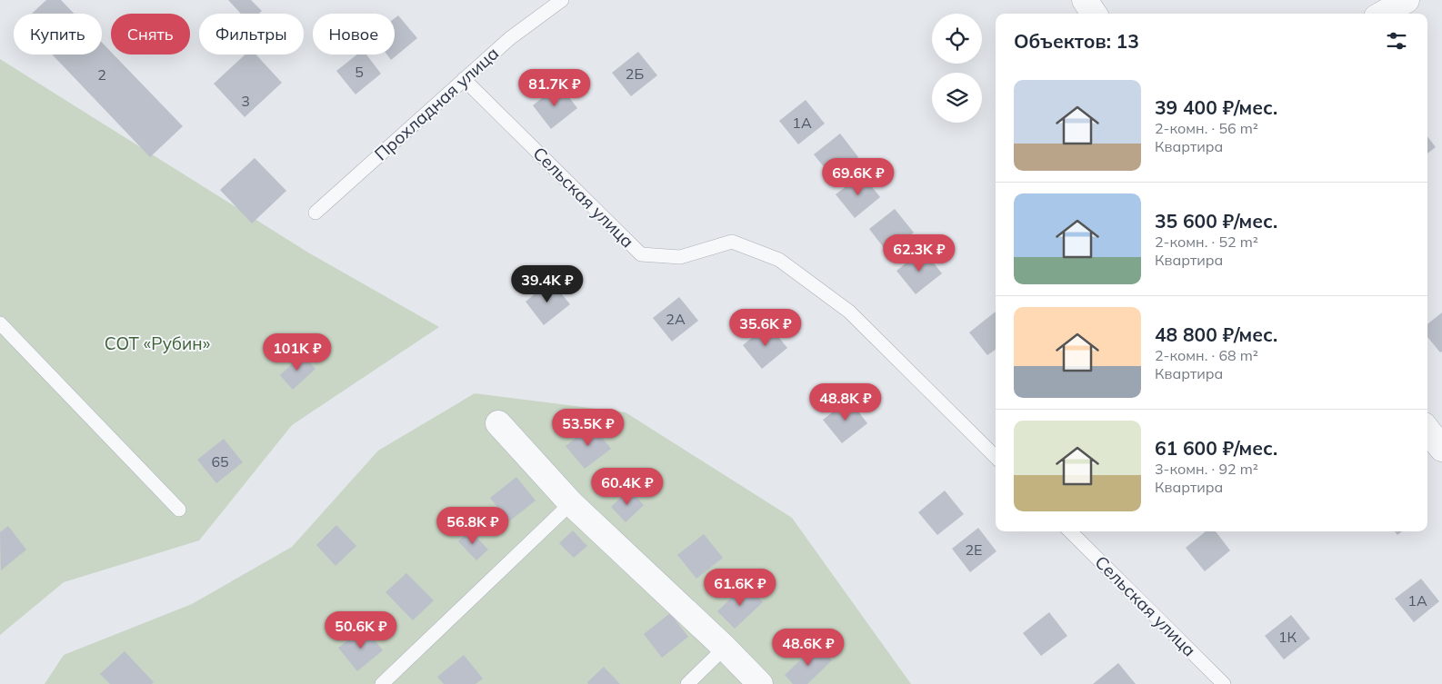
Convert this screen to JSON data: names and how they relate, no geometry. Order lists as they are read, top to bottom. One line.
{"streets":{"lane":["Прохладная улица","Сельская улица"]},"crossings":[["Прохладная улица","Сельская улица"]],"parks":["СОТ «Рубин»"],"house_numbers":["5","2Б","2","3","1А","2А","65","2Е","1А","1К"],"page":{"chip":["Купить","Снять","Фильтры","Новое"],"heading":"Объектов: 13","list":[{"name":"39 400 ₽/мес.","note":"2-комн. · 56 m² · Квартира"},{"name":"35 600 ₽/мес.","note":"2-комн. · 52 m² · Квартира"},{"name":"48 800 ₽/мес.","note":"2-комн. · 68 m² · Квартира"},{"name":"61 600 ₽/мес.","note":"3-комн. · 92 m² · Квартира"}],"price":["81.7K ₽","69.6K ₽","62.3K ₽","39.4K ₽","35.6K ₽","101K ₽","48.8K ₽","53.5K ₽","60.4K ₽","56.8K ₽","61.6K ₽","50.6K ₽","48.6K ₽"]}}
